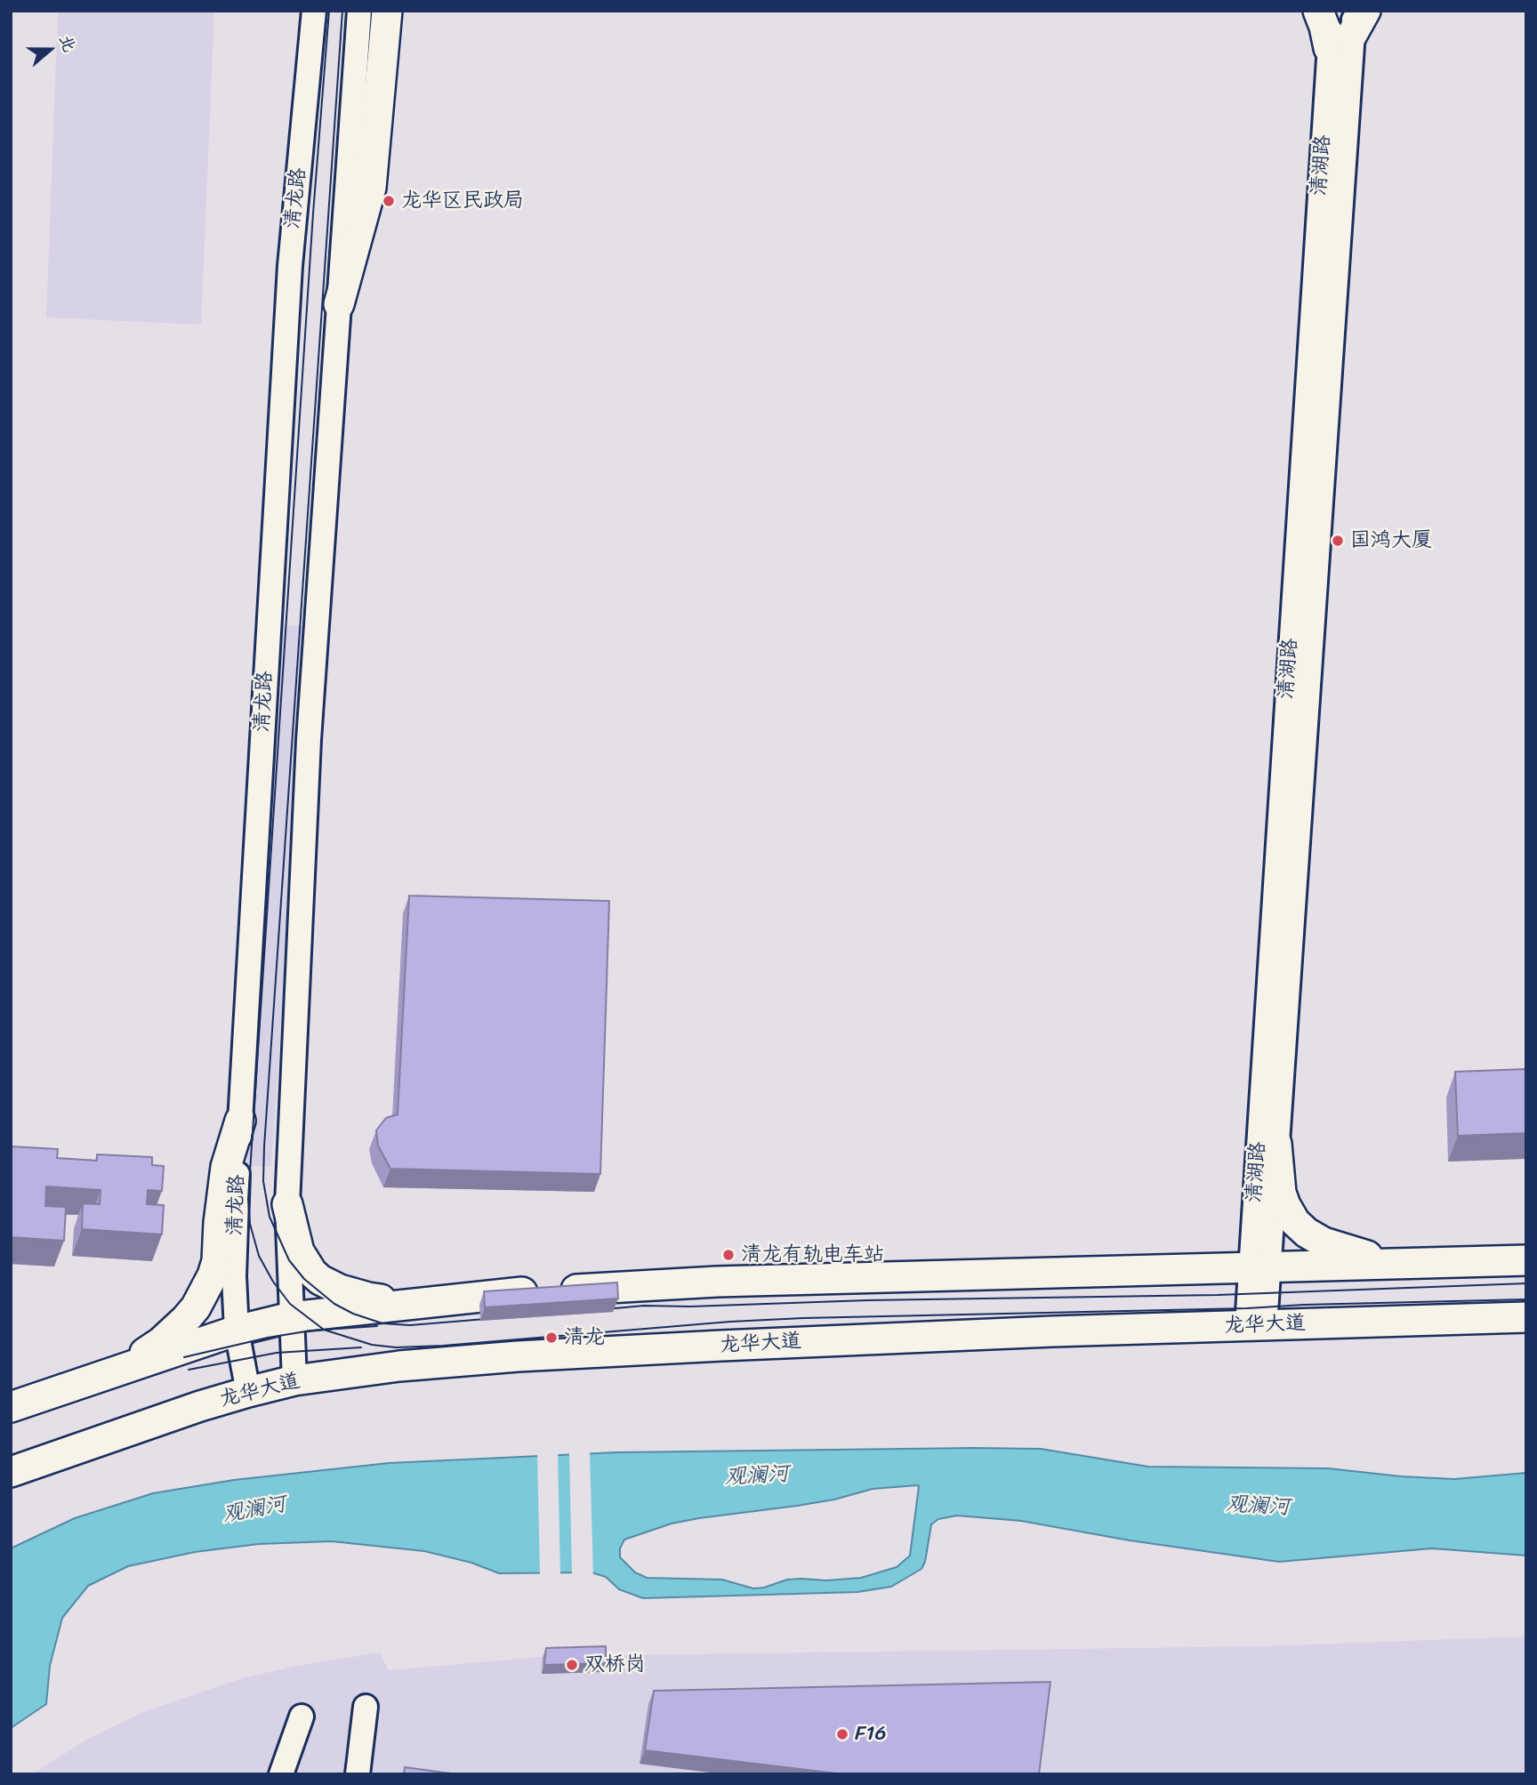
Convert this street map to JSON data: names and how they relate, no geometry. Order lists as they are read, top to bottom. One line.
{"streets":{"main road":["龙华大道"],"street":["清湖路","清龙路"]},"crossings":[["清湖路","龙华大道"],["清龙路","龙华大道"]],"water":["观澜河"],"places":["龙华区民政局","国鸿大厦","清龙有轨电车站","清龙","双桥岗","F16"],"north":"right"}
